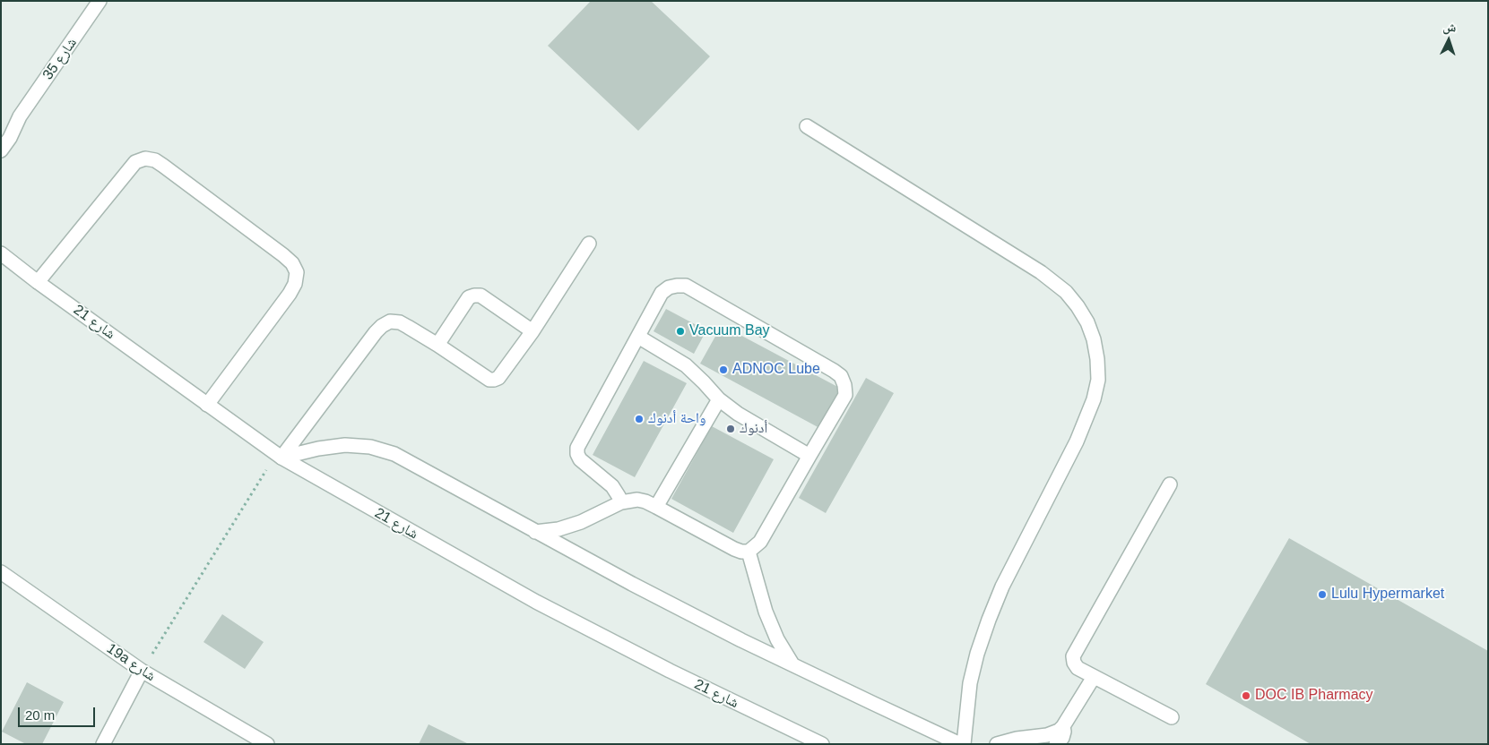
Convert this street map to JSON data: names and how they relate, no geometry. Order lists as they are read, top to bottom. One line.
{"streets":{"street":["شارع 35","شارع 21","19a شارع"]},"places":["Vacuum Bay","ADNOC Lube","واحة أدنوك","أدنوك","Lulu Hypermarket","DOC IB Pharmacy"],"scale_bar":"20 m","north":"top"}
